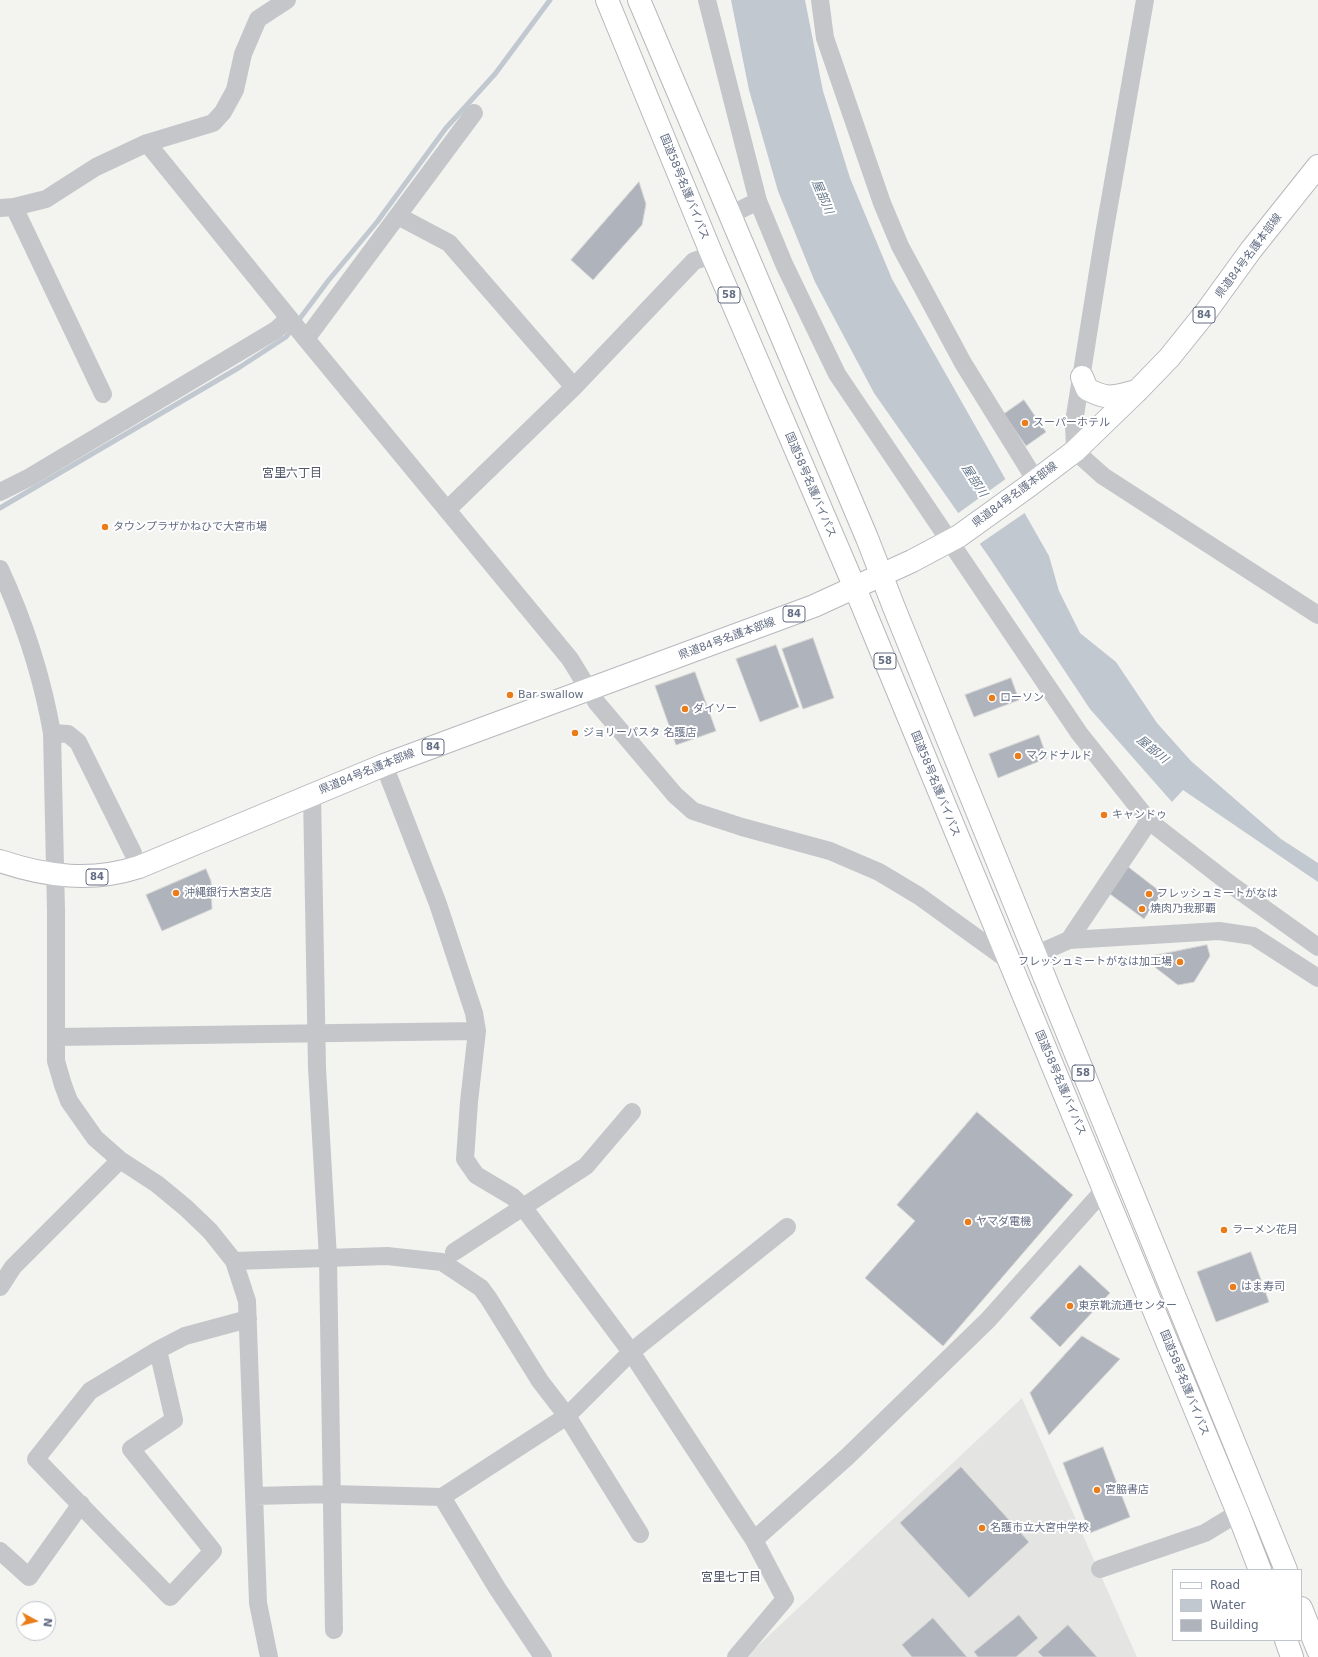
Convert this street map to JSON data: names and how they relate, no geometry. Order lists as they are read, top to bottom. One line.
{"streets":{"main road":["国道58号名護バイパス","県道84号名護本部線","58","84"]},"crossings":[["国道58号名護バイパス","県道84号名護本部線"],["県道84号名護本部線","58"]],"districts":["宮里六丁目","宮里七丁目"],"water":["屋部川"],"places":["スーパーホテル","タウンプラザかねひで大宮市場","Bar swallow","ローソン","ダイソー","ジョリーパスタ 名護店","マクドナルド","キャンドゥ","沖縄銀行大宮支店","フレッシュミートがなは","焼肉乃我那覇","フレッシュミートがなは加工場","ヤマダ電機","ラーメン花月","はま寿司","東京靴流通センター","宮脇書店","名護市立大宮中学校"],"legend":["Road","Water","Building"],"north":"right"}
